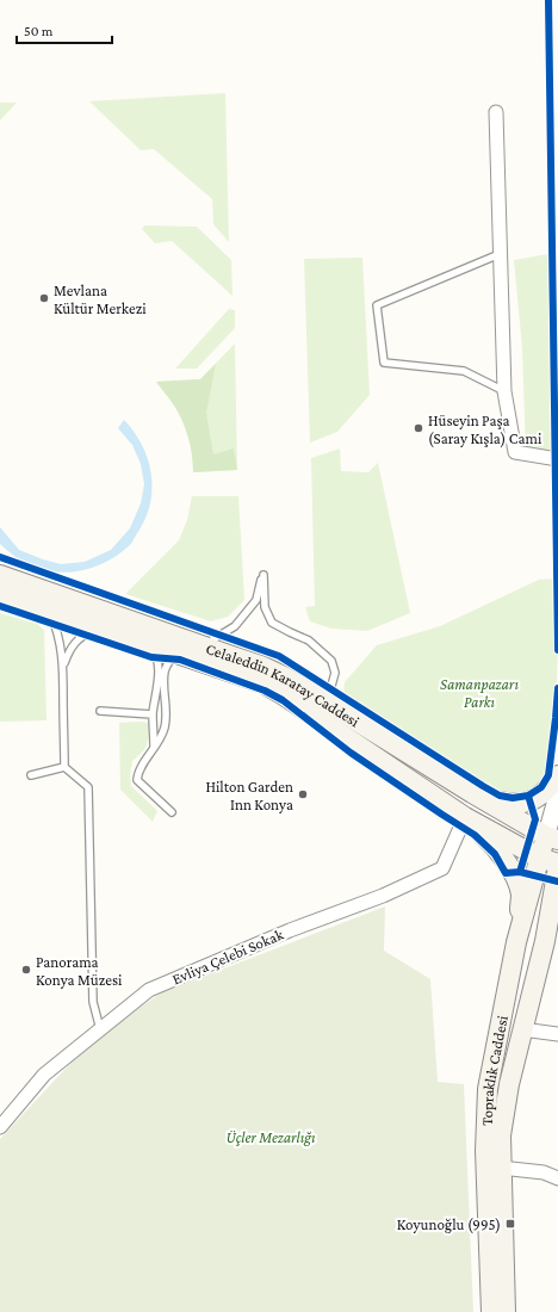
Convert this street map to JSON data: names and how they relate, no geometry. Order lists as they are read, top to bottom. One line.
{"streets":{"main road":["Celaleddin Karatay Caddesi","Topraklık Caddesi"],"street":["Evliya Çelebi Sokak"]},"crossings":[["Celaleddin Karatay Caddesi","Evliya Çelebi Sokak"],["Celaleddin Karatay Caddesi","Topraklık Caddesi"]],"parks":["Samanpazarı Parkı","Üçler Mezarlığı"],"places":{"other":["Mevlana Kültür Merkezi","Hüseyin Paşa (Saray Kışla) Cami","Hilton Garden Inn Konya","Panorama Konya Müzesi"],"transit":["Koyunoğlu (995)"]},"scale_bar":"50 m"}
